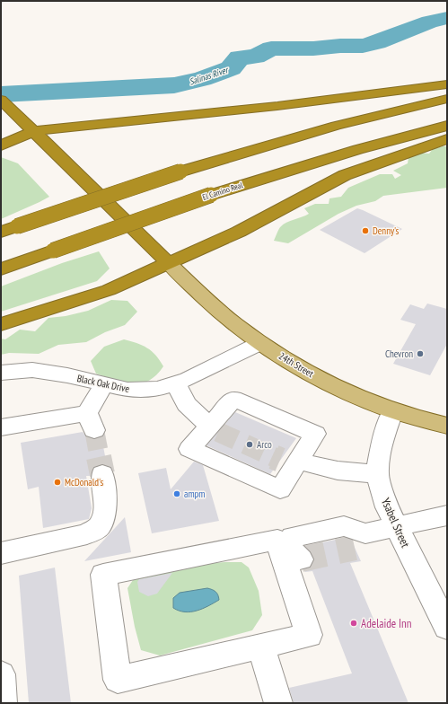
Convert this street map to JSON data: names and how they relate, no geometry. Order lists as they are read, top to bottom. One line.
{"streets":{"highway":["El Camino Real"],"main road":["24th Street"],"street":["Black Oak Drive","Ysabel Street"]},"crossings":[["24th Street","Black Oak Drive"],["24th Street","Ysabel Street"]],"water":["Salinas River"],"places":["Denny's","Chevron","Arco","McDonald's","ampm","Adelaide Inn"]}
